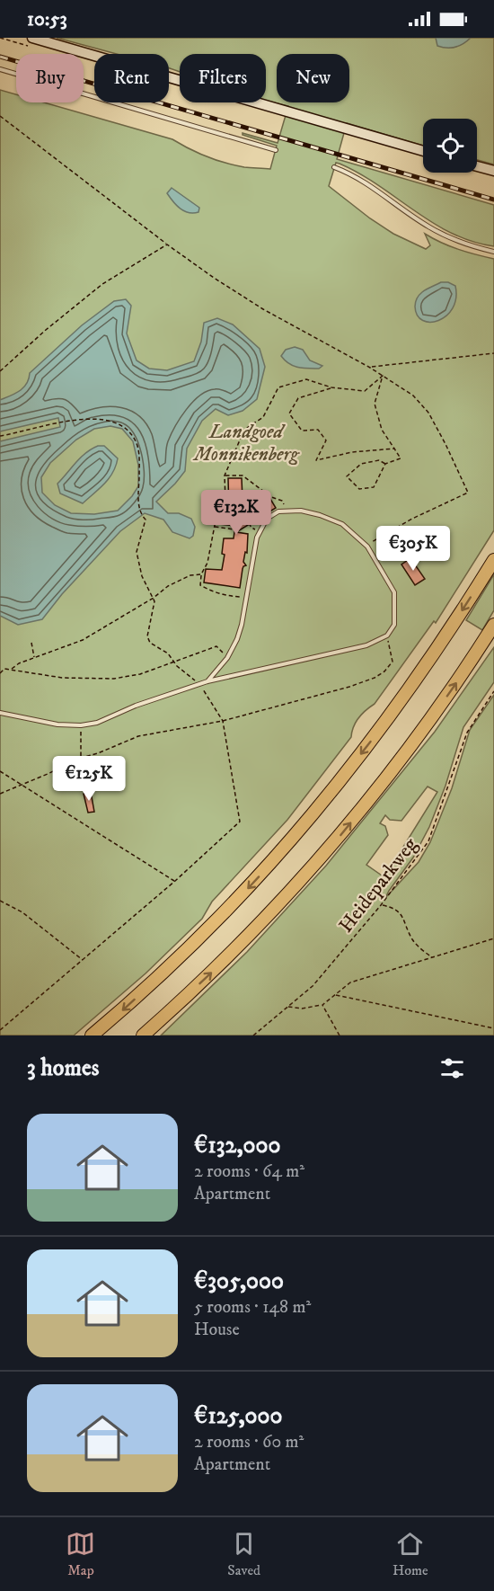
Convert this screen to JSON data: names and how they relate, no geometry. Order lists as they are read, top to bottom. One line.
{"streets":{"path":["Heideparkweg"]},"parks":["Landgoed Monnikenberg"],"page":{"status":"10:53","chip":["Buy","Rent","Filters","New"],"price":["€132K","€305K","€125K"],"heading":"3 homes","list":[{"name":"€132,000","note":"2 rooms · 64 m² · Apartment"},{"name":"€305,000","note":"5 rooms · 148 m² · House"},{"name":"€125,000","note":"2 rooms · 60 m² · Apartment"}],"tabs":["Map","Saved","Home"]}}
